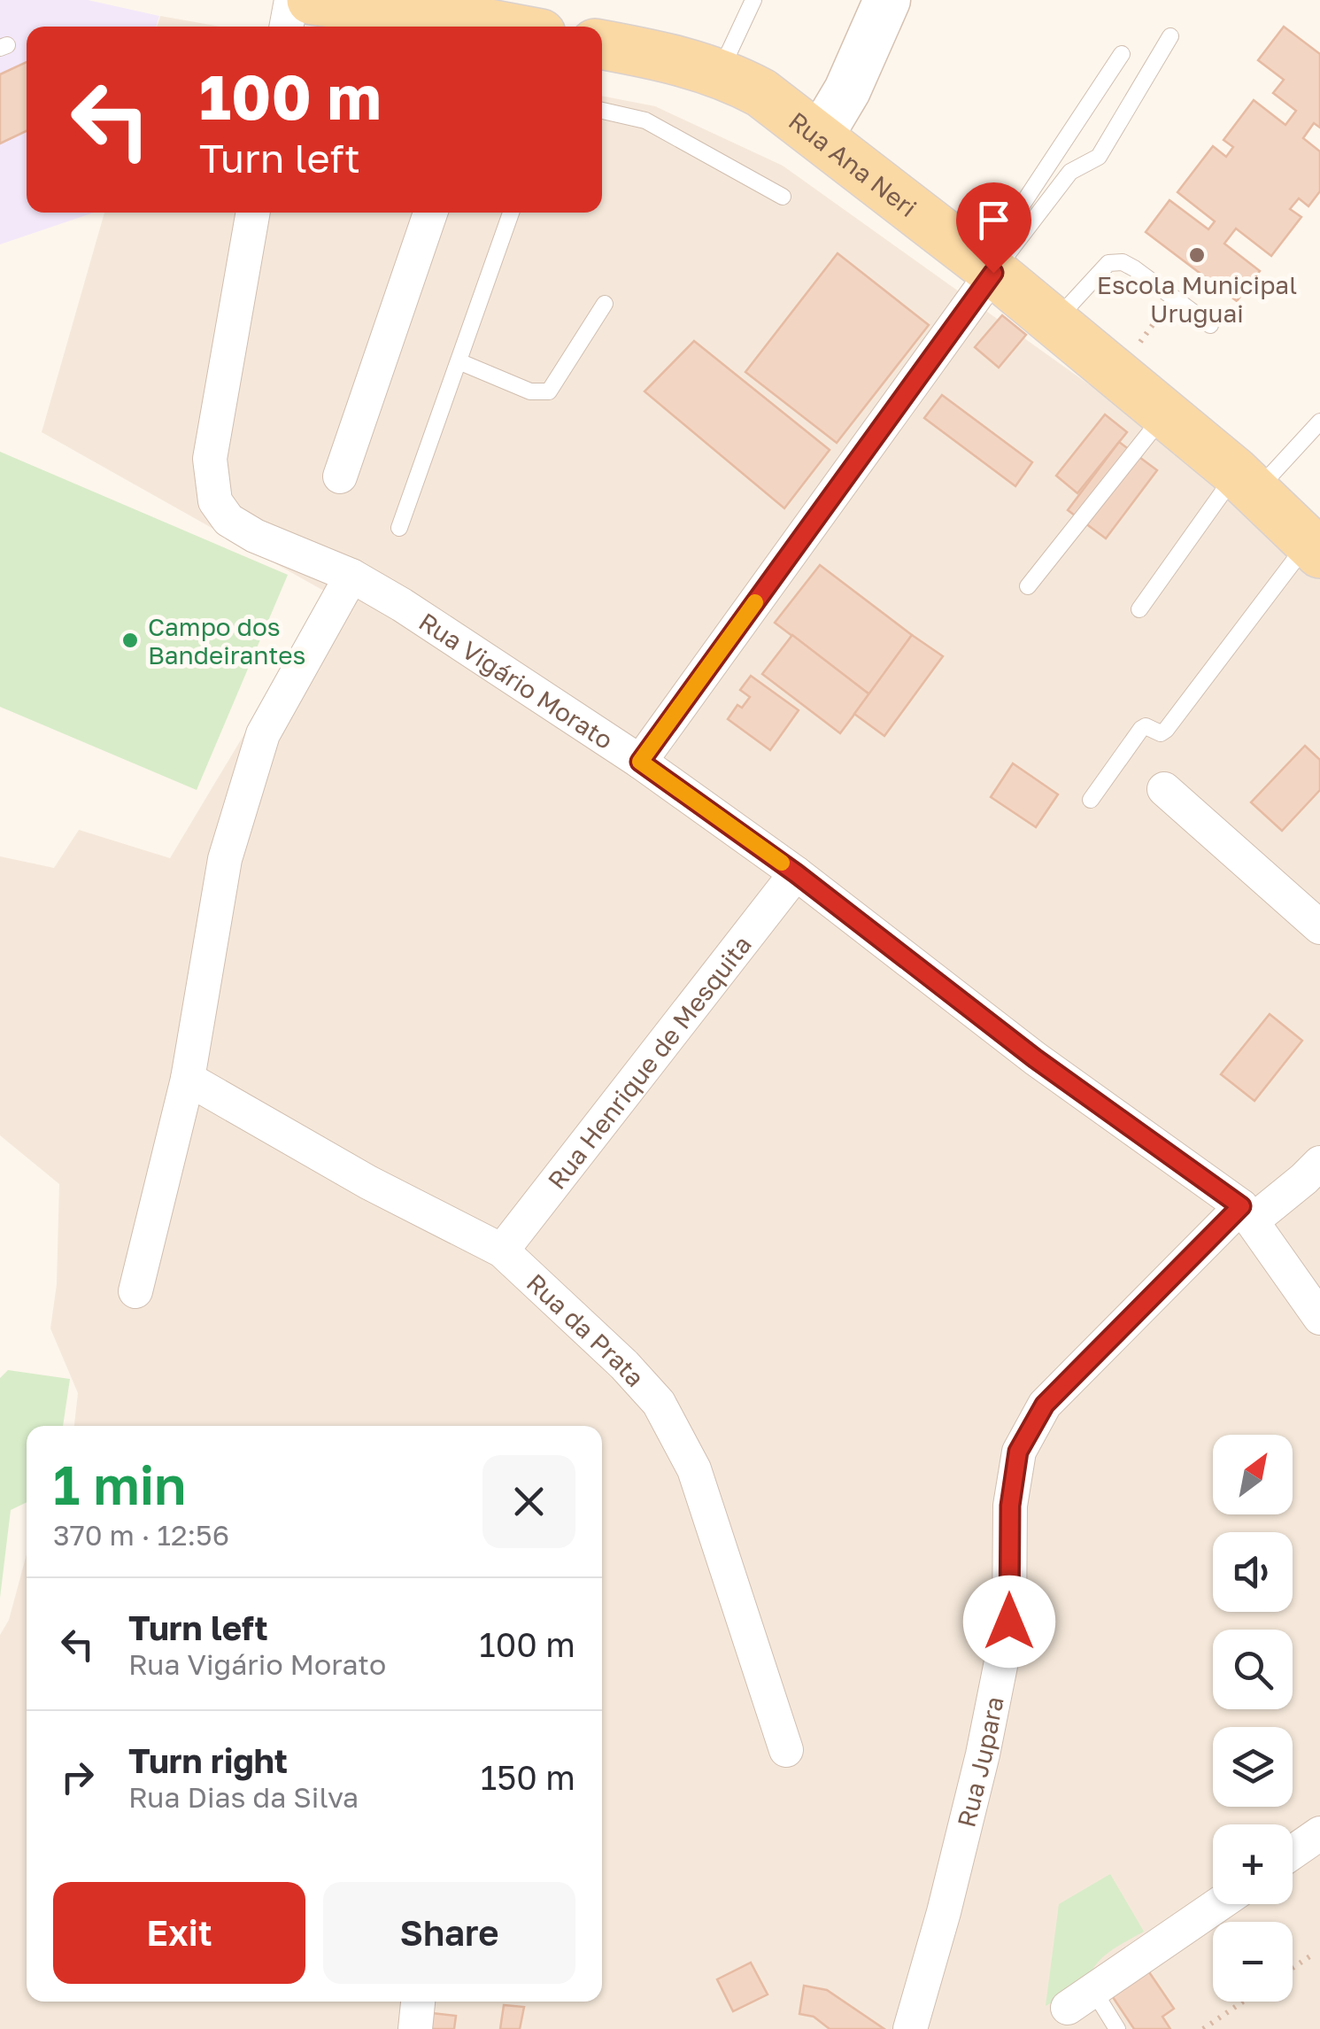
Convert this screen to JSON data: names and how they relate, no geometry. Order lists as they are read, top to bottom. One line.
{"streets":{"main road":["Rua Ana Neri"],"street":["Rua Vigário Morato","Rua Henrique de Mesquita","Rua da Prata","Rua Jupara"]},"crossings":[["Rua Vigário Morato","Rua Henrique de Mesquita"],["Rua Vigário Morato","Rua Jupara"],["Rua Henrique de Mesquita","Rua da Prata"]],"places":["Escola Municipal Uruguai","Campo dos Bandeirantes"],"north":"top right","page":{"turn":["100 m","Turn left"],"heading":["1 min","370 m · 12:56"],"map_buttons":["+","−"],"list":[{"name":"Turn left","note":"Rua Vigário Morato","value":"100 m"},{"name":"Turn right","note":"Rua Dias da Silva","value":"150 m"}],"buttons":["Exit","Share"]}}
